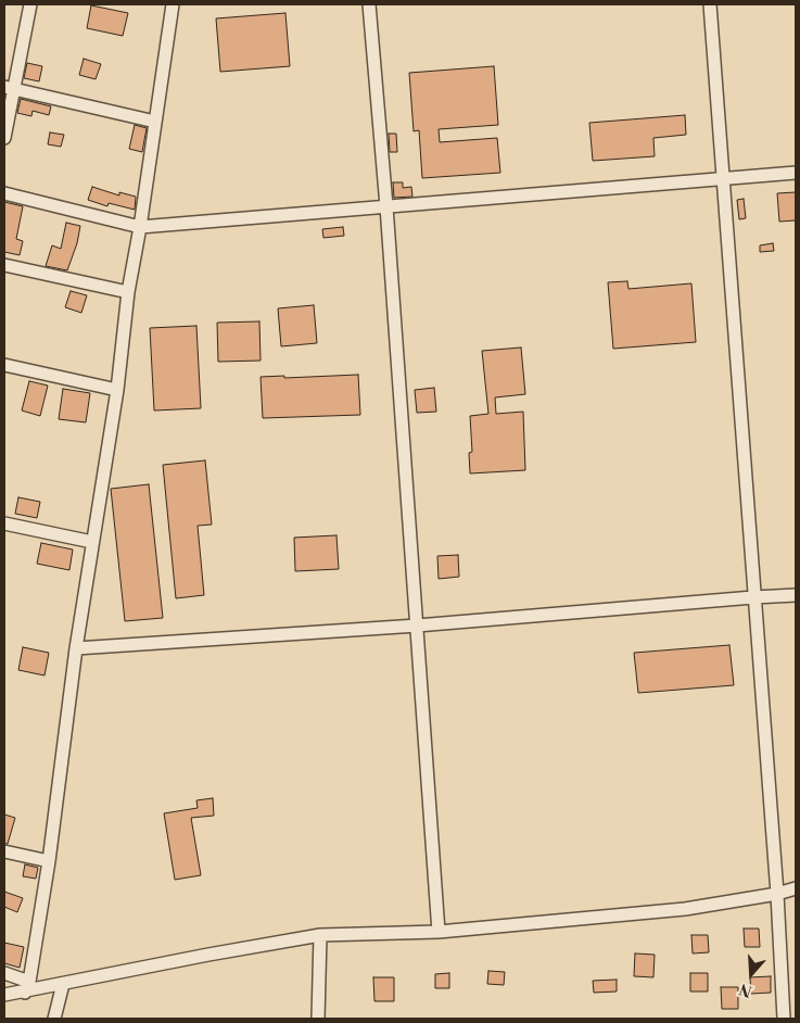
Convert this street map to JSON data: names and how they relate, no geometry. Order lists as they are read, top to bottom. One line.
{"north":"bottom"}
